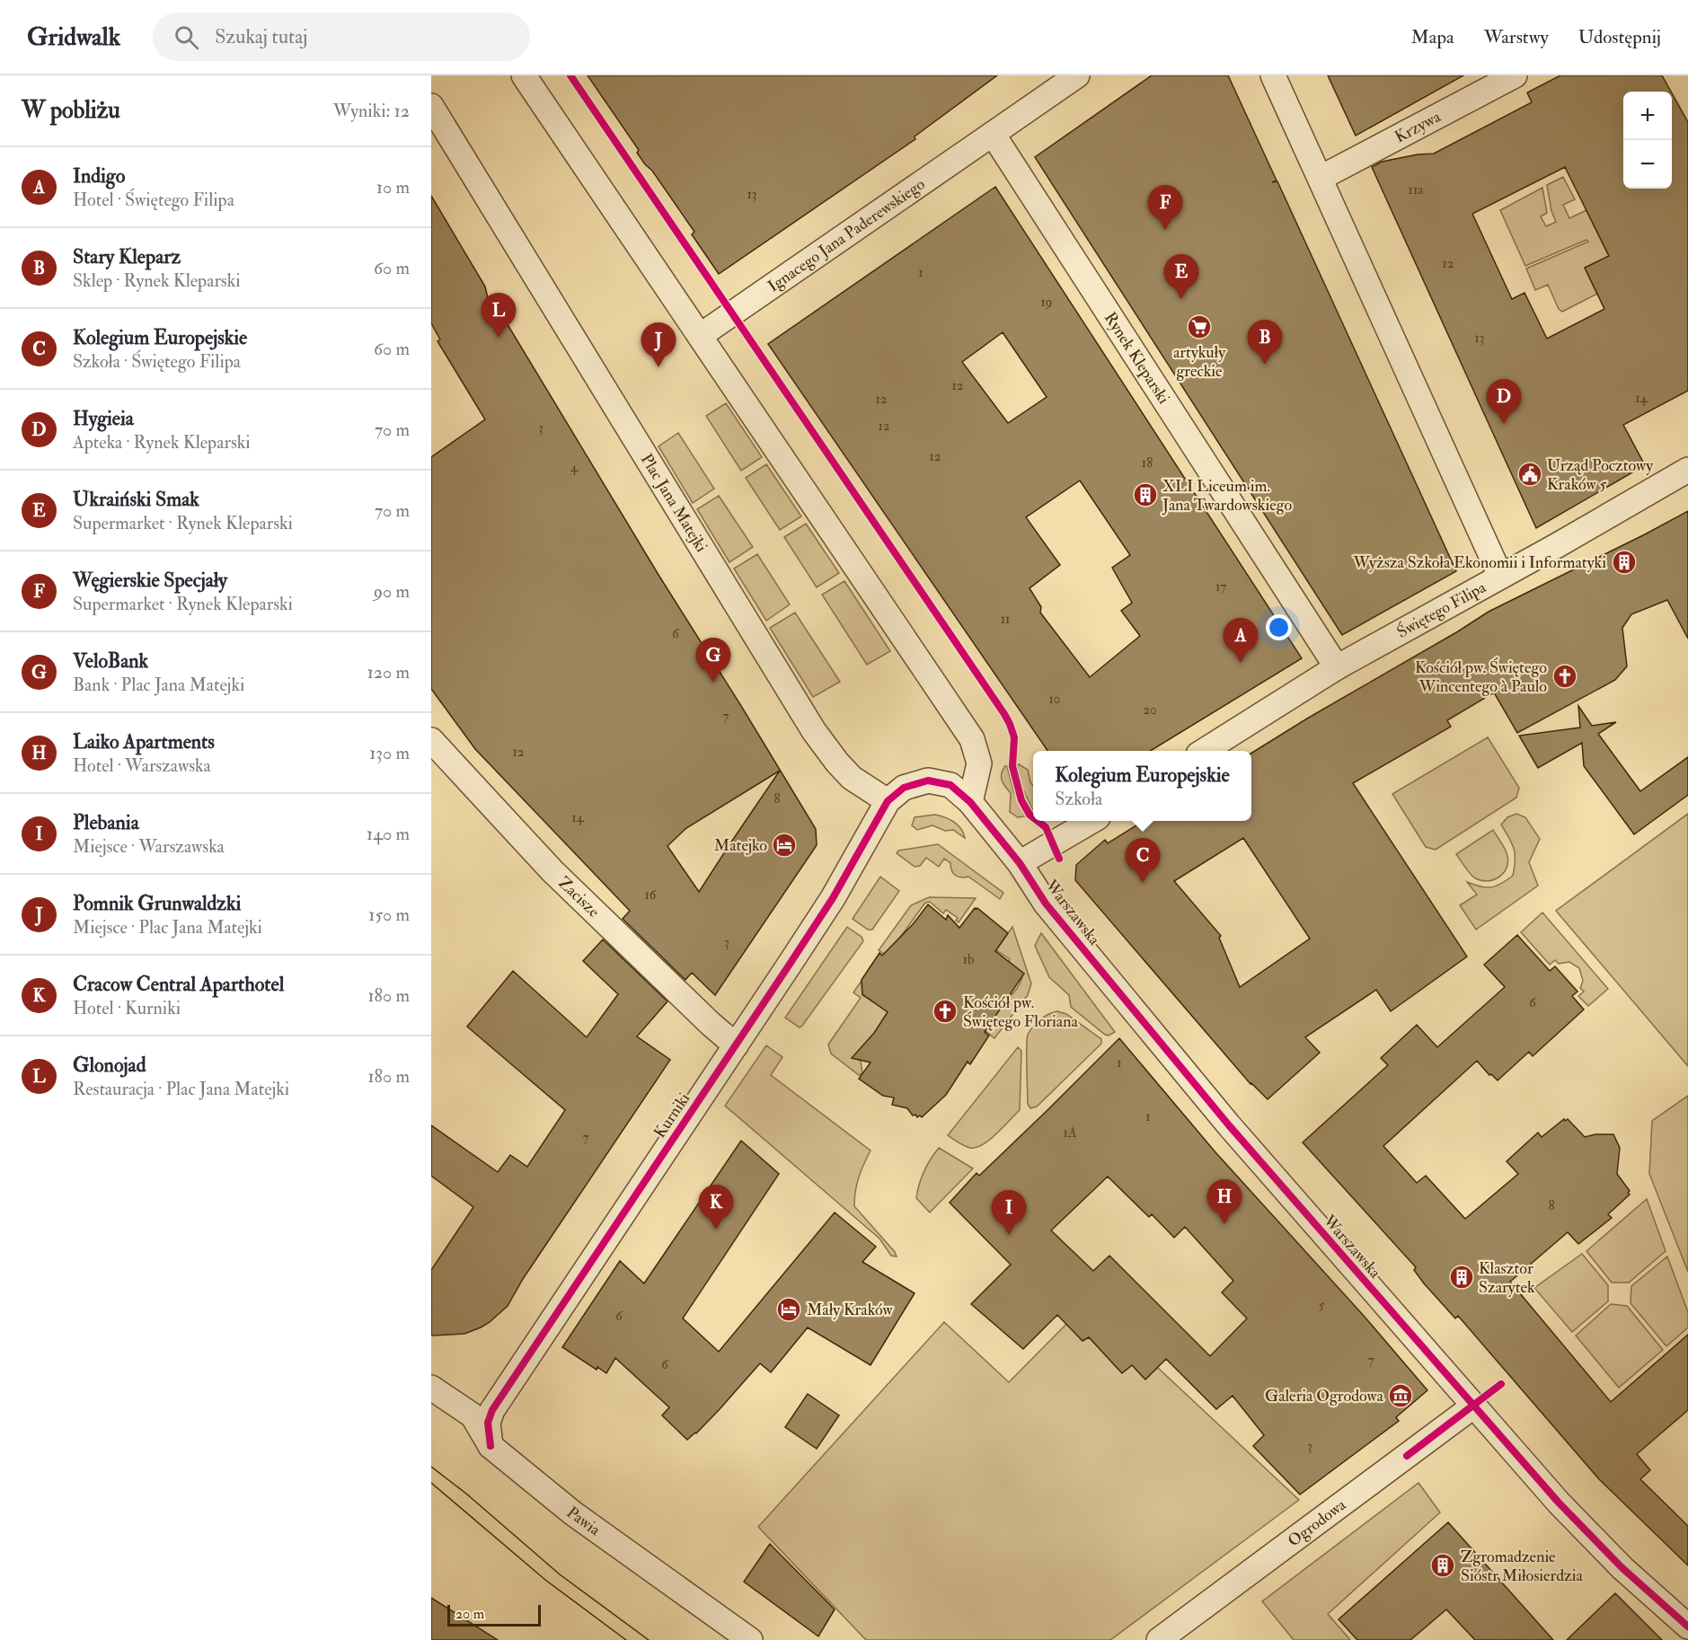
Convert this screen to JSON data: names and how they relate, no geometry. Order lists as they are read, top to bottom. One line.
{"streets":{"street":["Krzywa","Ignacego Jana Paderewskiego","Rynek Kleparski","Plac Jana Matejki","Świętego Filipa","Zacisze","Warszawska","Kurniki","Pawia","Ogrodowa"]},"crossings":[["Ignacego Jana Paderewskiego","Rynek Kleparski"],["Rynek Kleparski","Świętego Filipa"],["Plac Jana Matejki","Kurniki"],["Zacisze","Kurniki"],["Warszawska","Ogrodowa"],["Kurniki","Pawia"]],"places":{"supermarket":["artykuły greckie"],"public building":["Urząd Pocztowy Kraków 5"],"building":["XLI Liceum im. Jana Twardowskiego","Wyższa Szkoła Ekonomii i Informatyki","Klasztor Szarytek","Zgromadzenie Sióstr Miłosierdzia"],"church":["Kościół pw. Świętego Wincentego à Paulo","Kościół pw. Świętego Floriana"],"hotel":["Matejko","Mały Kraków"],"museum":["Galeria Ogrodowa"]},"house_numbers":["11a","13","12","1","19","13","12","14","12","12","3","12","18","4","17","11","6","10","20","7","12","8","14","16","3","1b","6","1","1","1A","7","8","5","6","7","6","3"],"scale_bar":"20 m","page":{"header":"Gridwalk","search":"Szukaj tutaj","nav":["Mapa","Warstwy","Udostępnij"],"heading":["W pobliżu","Wyniki: 12"],"map_buttons":["+","−"],"list":[{"mark":"A","name":"Indigo","note":"Hotel · Świętego Filipa","value":"10 m"},{"mark":"B","name":"Stary Kleparz","note":"Sklep · Rynek Kleparski","value":"60 m"},{"mark":"C","name":"Kolegium Europejskie","note":"Szkoła · Świętego Filipa","value":"60 m"},{"mark":"D","name":"Hygieia","note":"Apteka · Rynek Kleparski","value":"70 m"},{"mark":"E","name":"Ukraiński Smak","note":"Supermarket · Rynek Kleparski","value":"70 m"},{"mark":"F","name":"Węgierskie Specjały","note":"Supermarket · Rynek Kleparski","value":"90 m"},{"mark":"G","name":"VeloBank","note":"Bank · Plac Jana Matejki","value":"120 m"},{"mark":"H","name":"Laiko Apartments","note":"Hotel · Warszawska","value":"130 m"},{"mark":"I","name":"Plebania","note":"Miejsce · Warszawska","value":"140 m"},{"mark":"J","name":"Pomnik Grunwaldzki","note":"Miejsce · Plac Jana Matejki","value":"150 m"},{"mark":"K","name":"Cracow Central Aparthotel","note":"Hotel · Kurniki","value":"180 m"},{"mark":"L","name":"Glonojad","note":"Restauracja · Plac Jana Matejki","value":"180 m"}],"pins":["F","E","L","B","J","D","A","G","C","H","K","I"],"popup":["Kolegium Europejskie","Szkoła"],"scale":"20 m"}}
